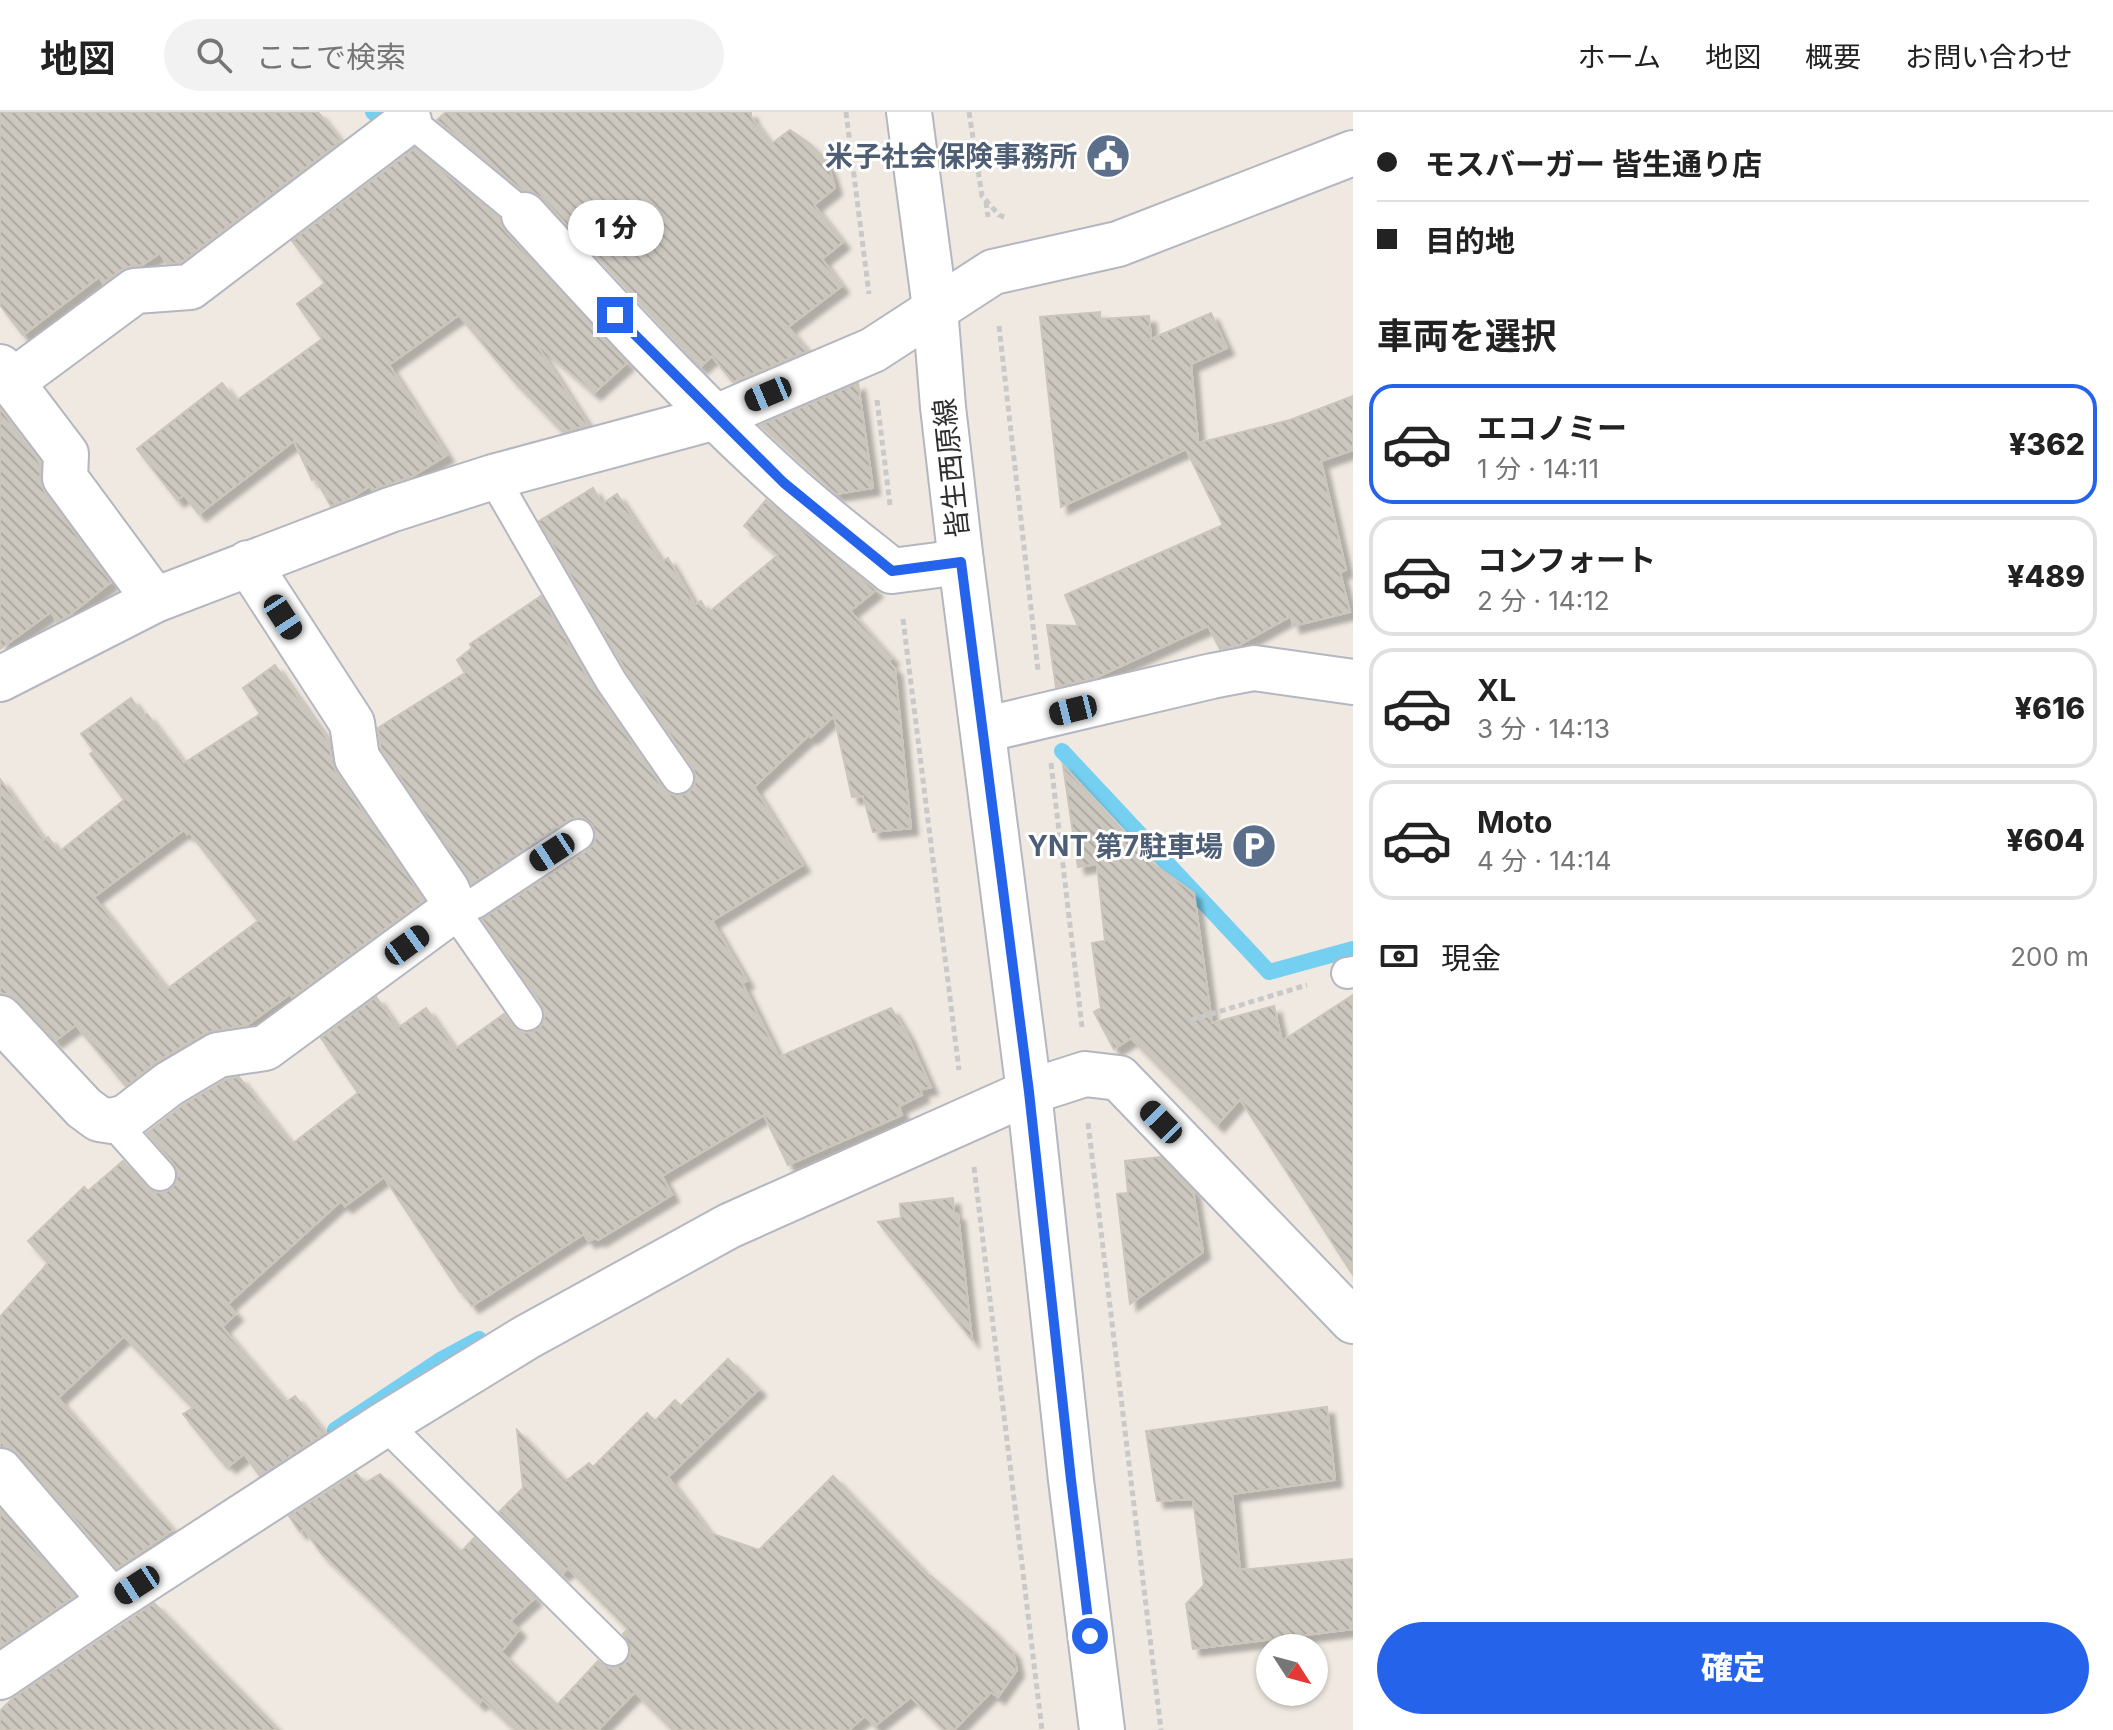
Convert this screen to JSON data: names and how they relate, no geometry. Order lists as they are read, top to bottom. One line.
{"streets":{"street":["皆生西原線"]},"places":{"public building":["米子社会保険事務所"],"parking":["YNT 第7駐車場"]},"north":"bottom right","page":{"header":"地図","search":"ここで検索","nav":["ホーム","地図","概要","お問い合わせ"],"banner":["モスバーガー 皆生通り店","目的地"],"bubble":"1 分","heading":"車両を選択","list":[{"name":"エコノミー","note":"1 分 · 14:11","value":"¥362"},{"name":"コンフォート","note":"2 分 · 14:12","value":"¥489"},{"name":"XL","note":"3 分 · 14:13","value":"¥616"},{"name":"Moto","note":"4 分 · 14:14","value":"¥604"}],"pay":["現金","200 m"],"buttons":"確定"}}
